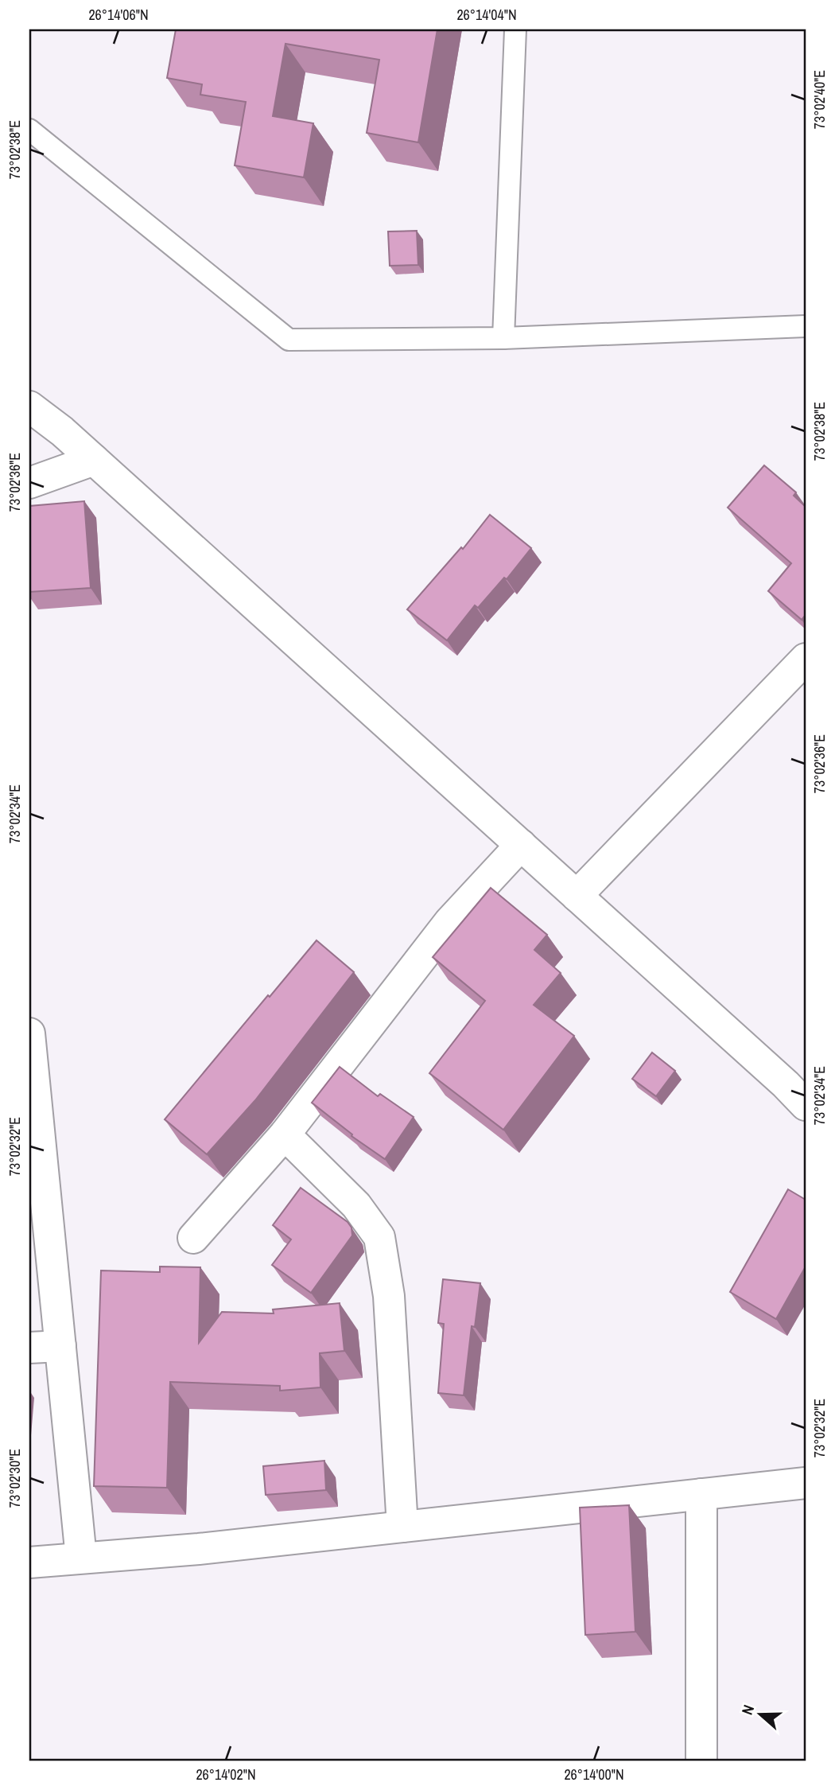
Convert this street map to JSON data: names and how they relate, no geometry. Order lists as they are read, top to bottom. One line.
{"north":"left","coordinates":["26°14'06\"N","26°14'04\"N","73°02'40\"E","73°02'38\"E","73°02'36\"E","73°02'34\"E","73°02'32\"E","73°02'30\"E","26°14'02\"N","26°14'00\"N"]}
